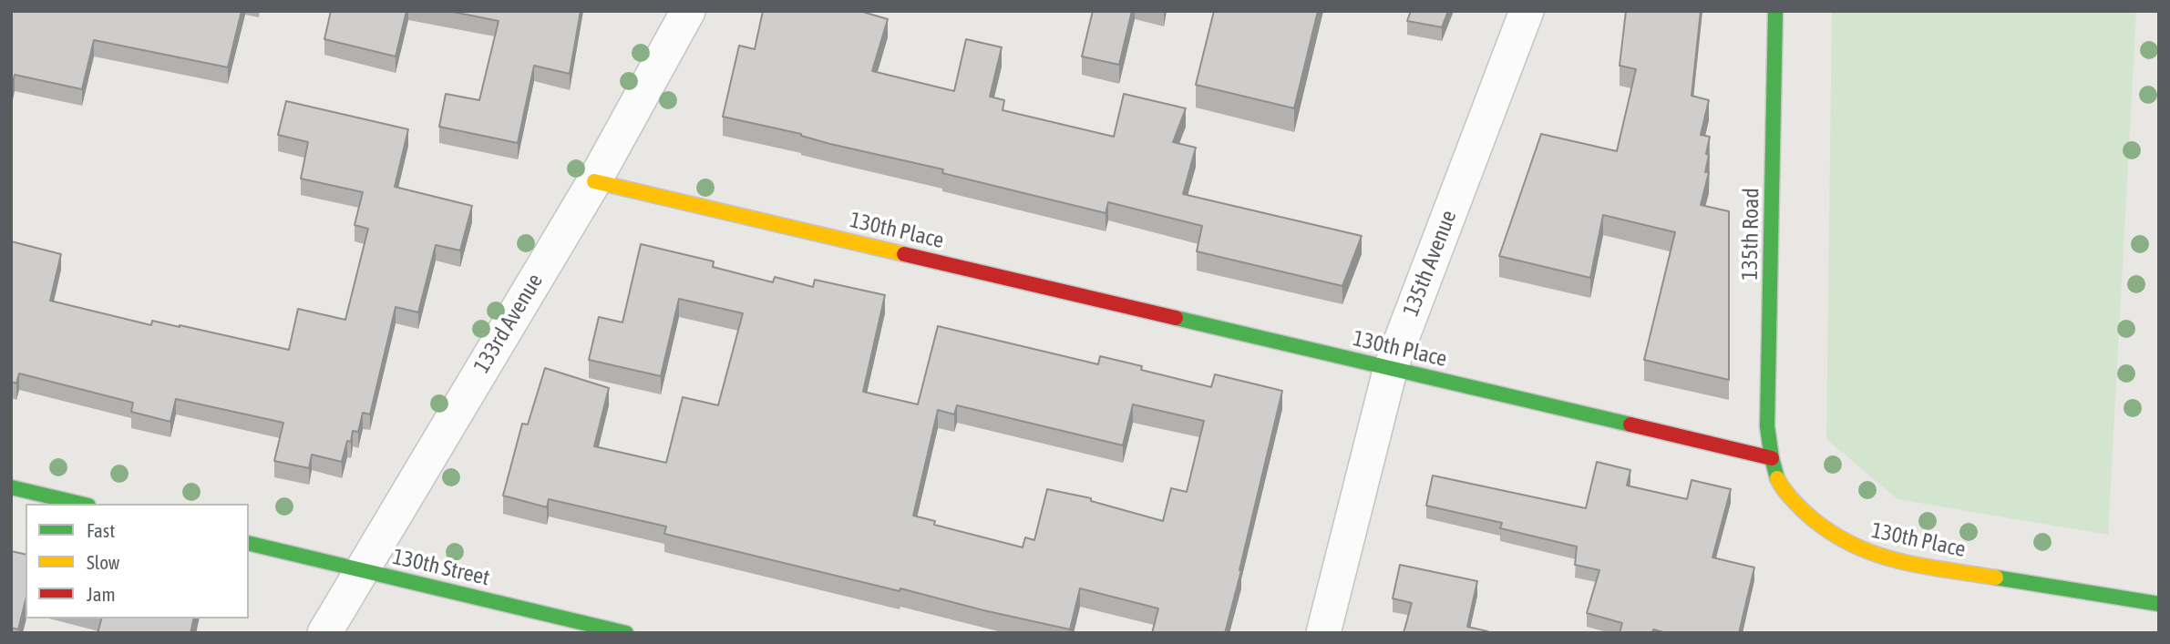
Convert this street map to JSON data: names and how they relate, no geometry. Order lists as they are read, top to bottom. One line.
{"streets":{"street":["130th Place","135th Road","135th Avenue","133rd Avenue","130th Street"]},"crossings":[["130th Place","135th Road"],["130th Place","135th Avenue"],["130th Place","133rd Avenue"],["133rd Avenue","130th Street"]],"legend":["Fast","Slow","Jam"]}
